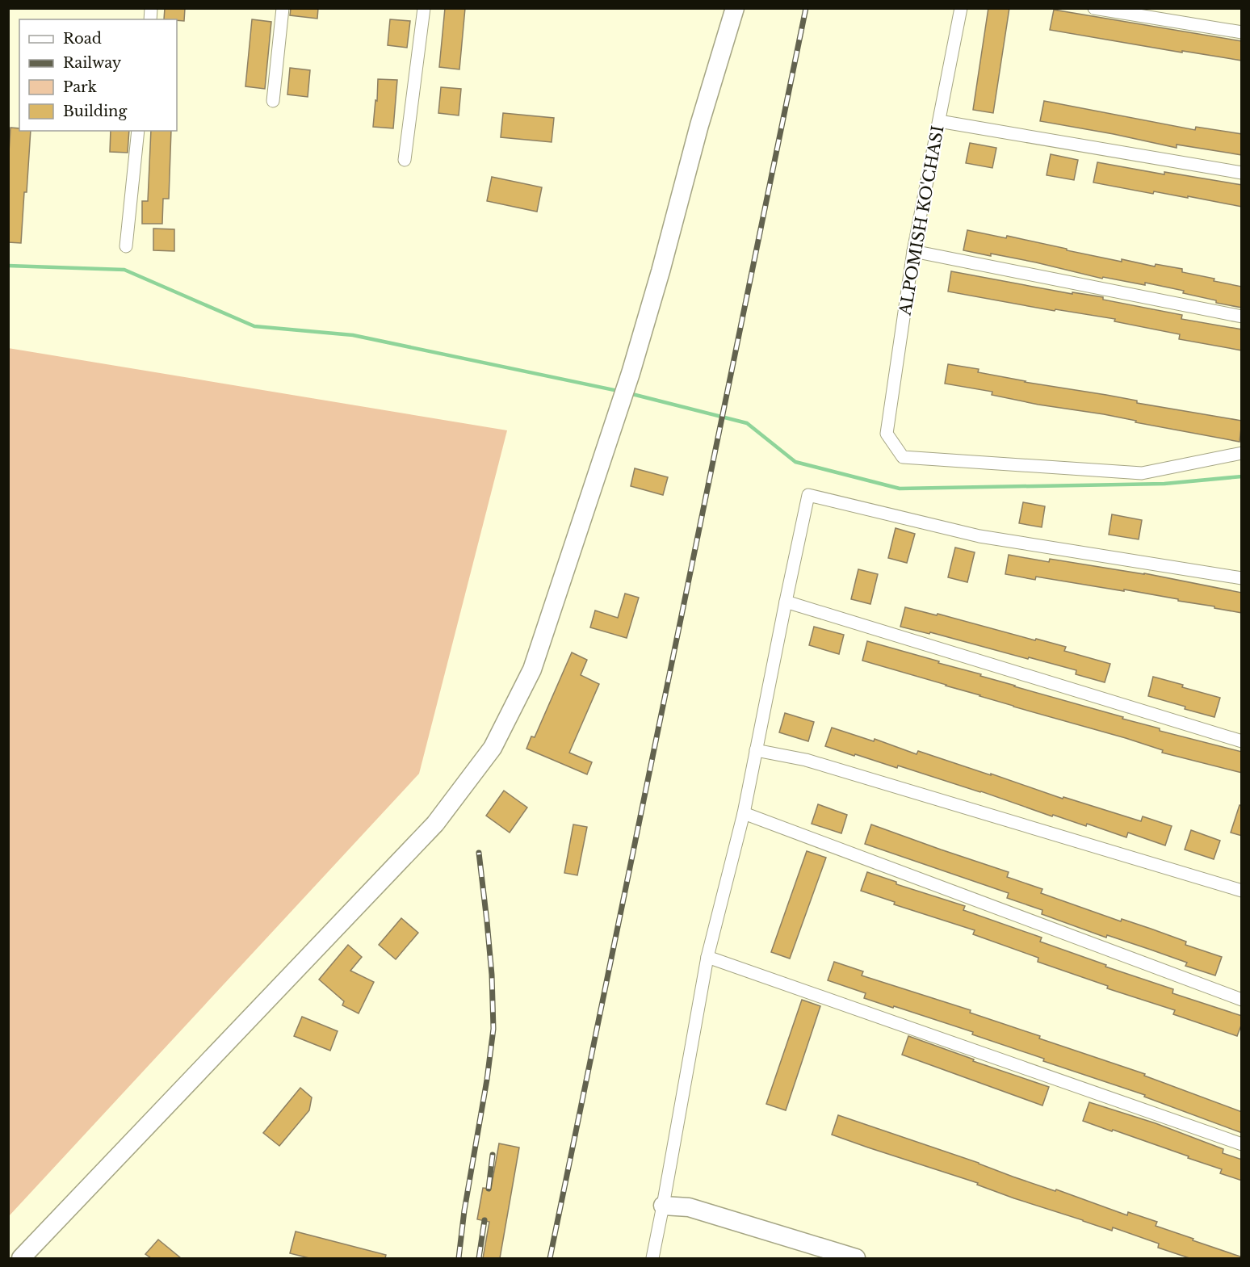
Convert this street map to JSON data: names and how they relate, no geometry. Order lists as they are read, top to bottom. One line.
{"streets":{"street":["ALPOMISH KO'CHASI"]},"legend":["Road","Railway","Park","Building"]}
